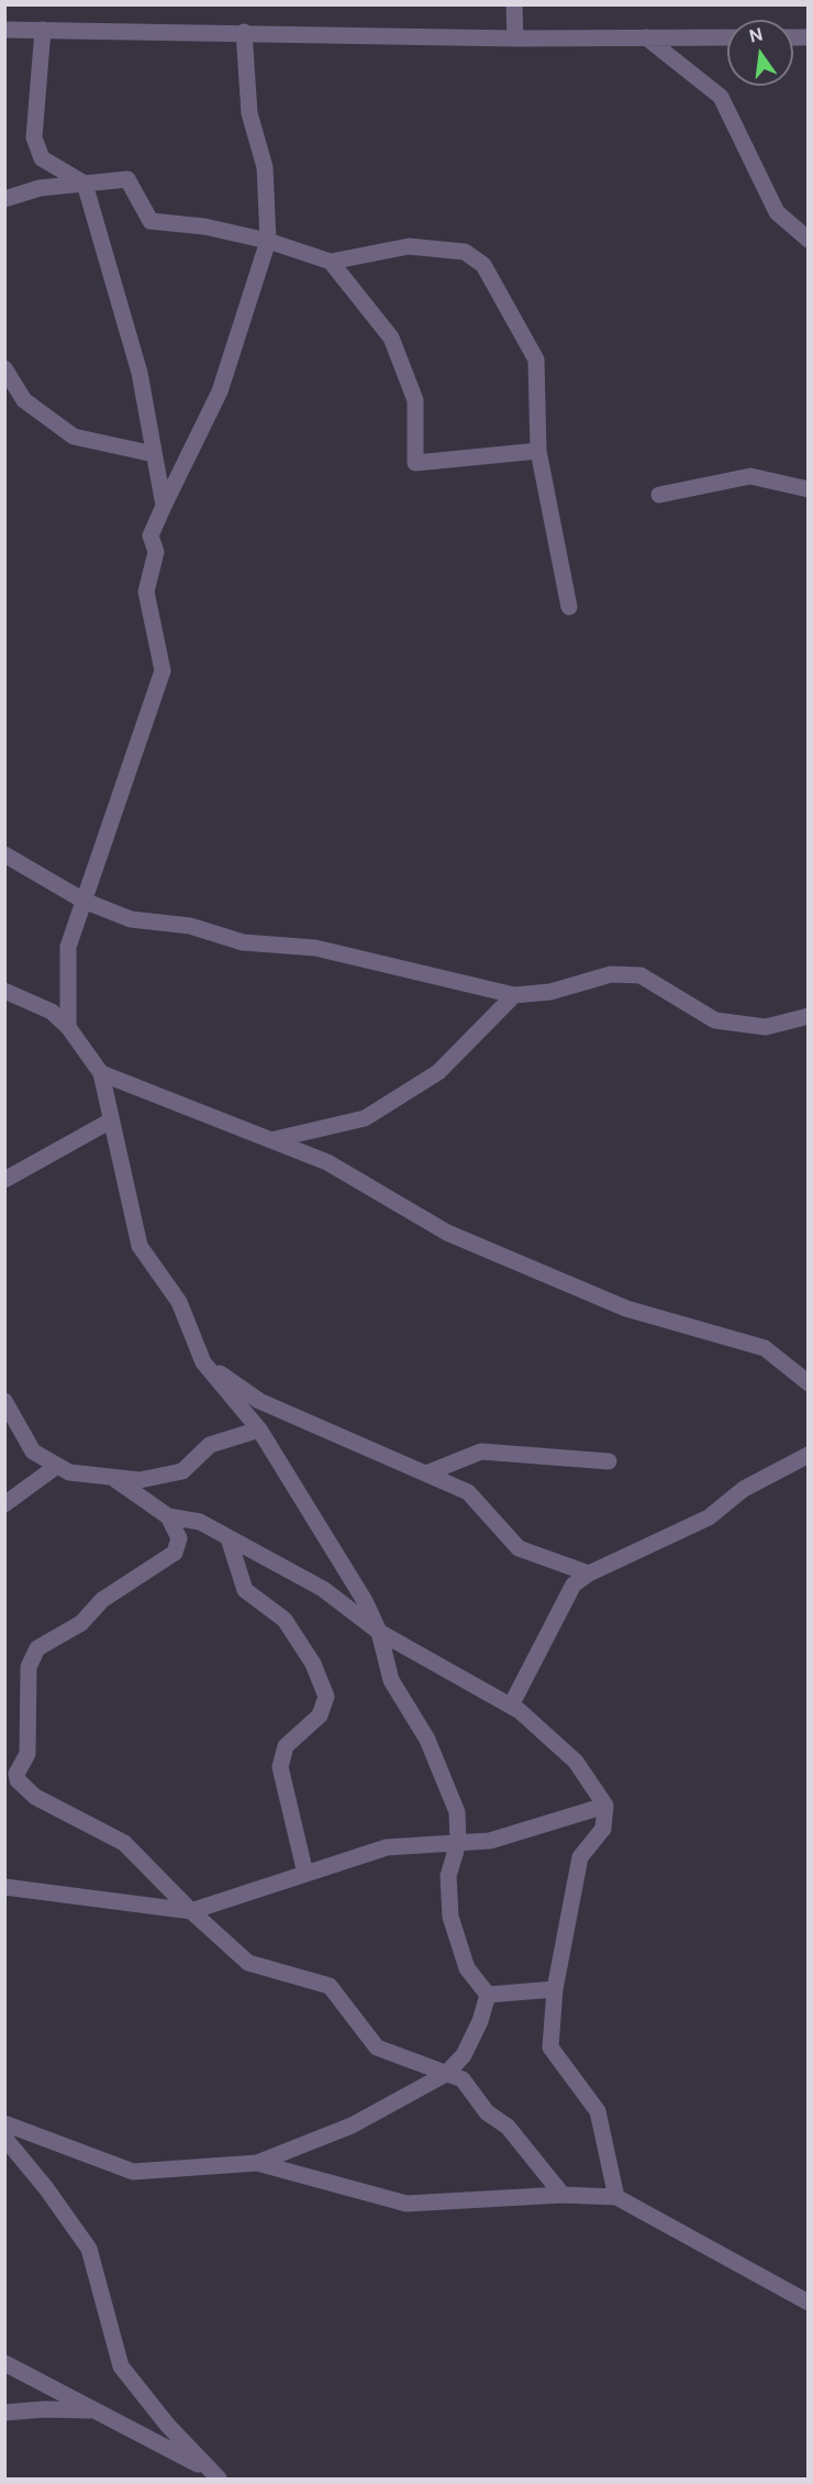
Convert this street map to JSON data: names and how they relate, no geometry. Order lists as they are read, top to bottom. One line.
{"north":"top"}
